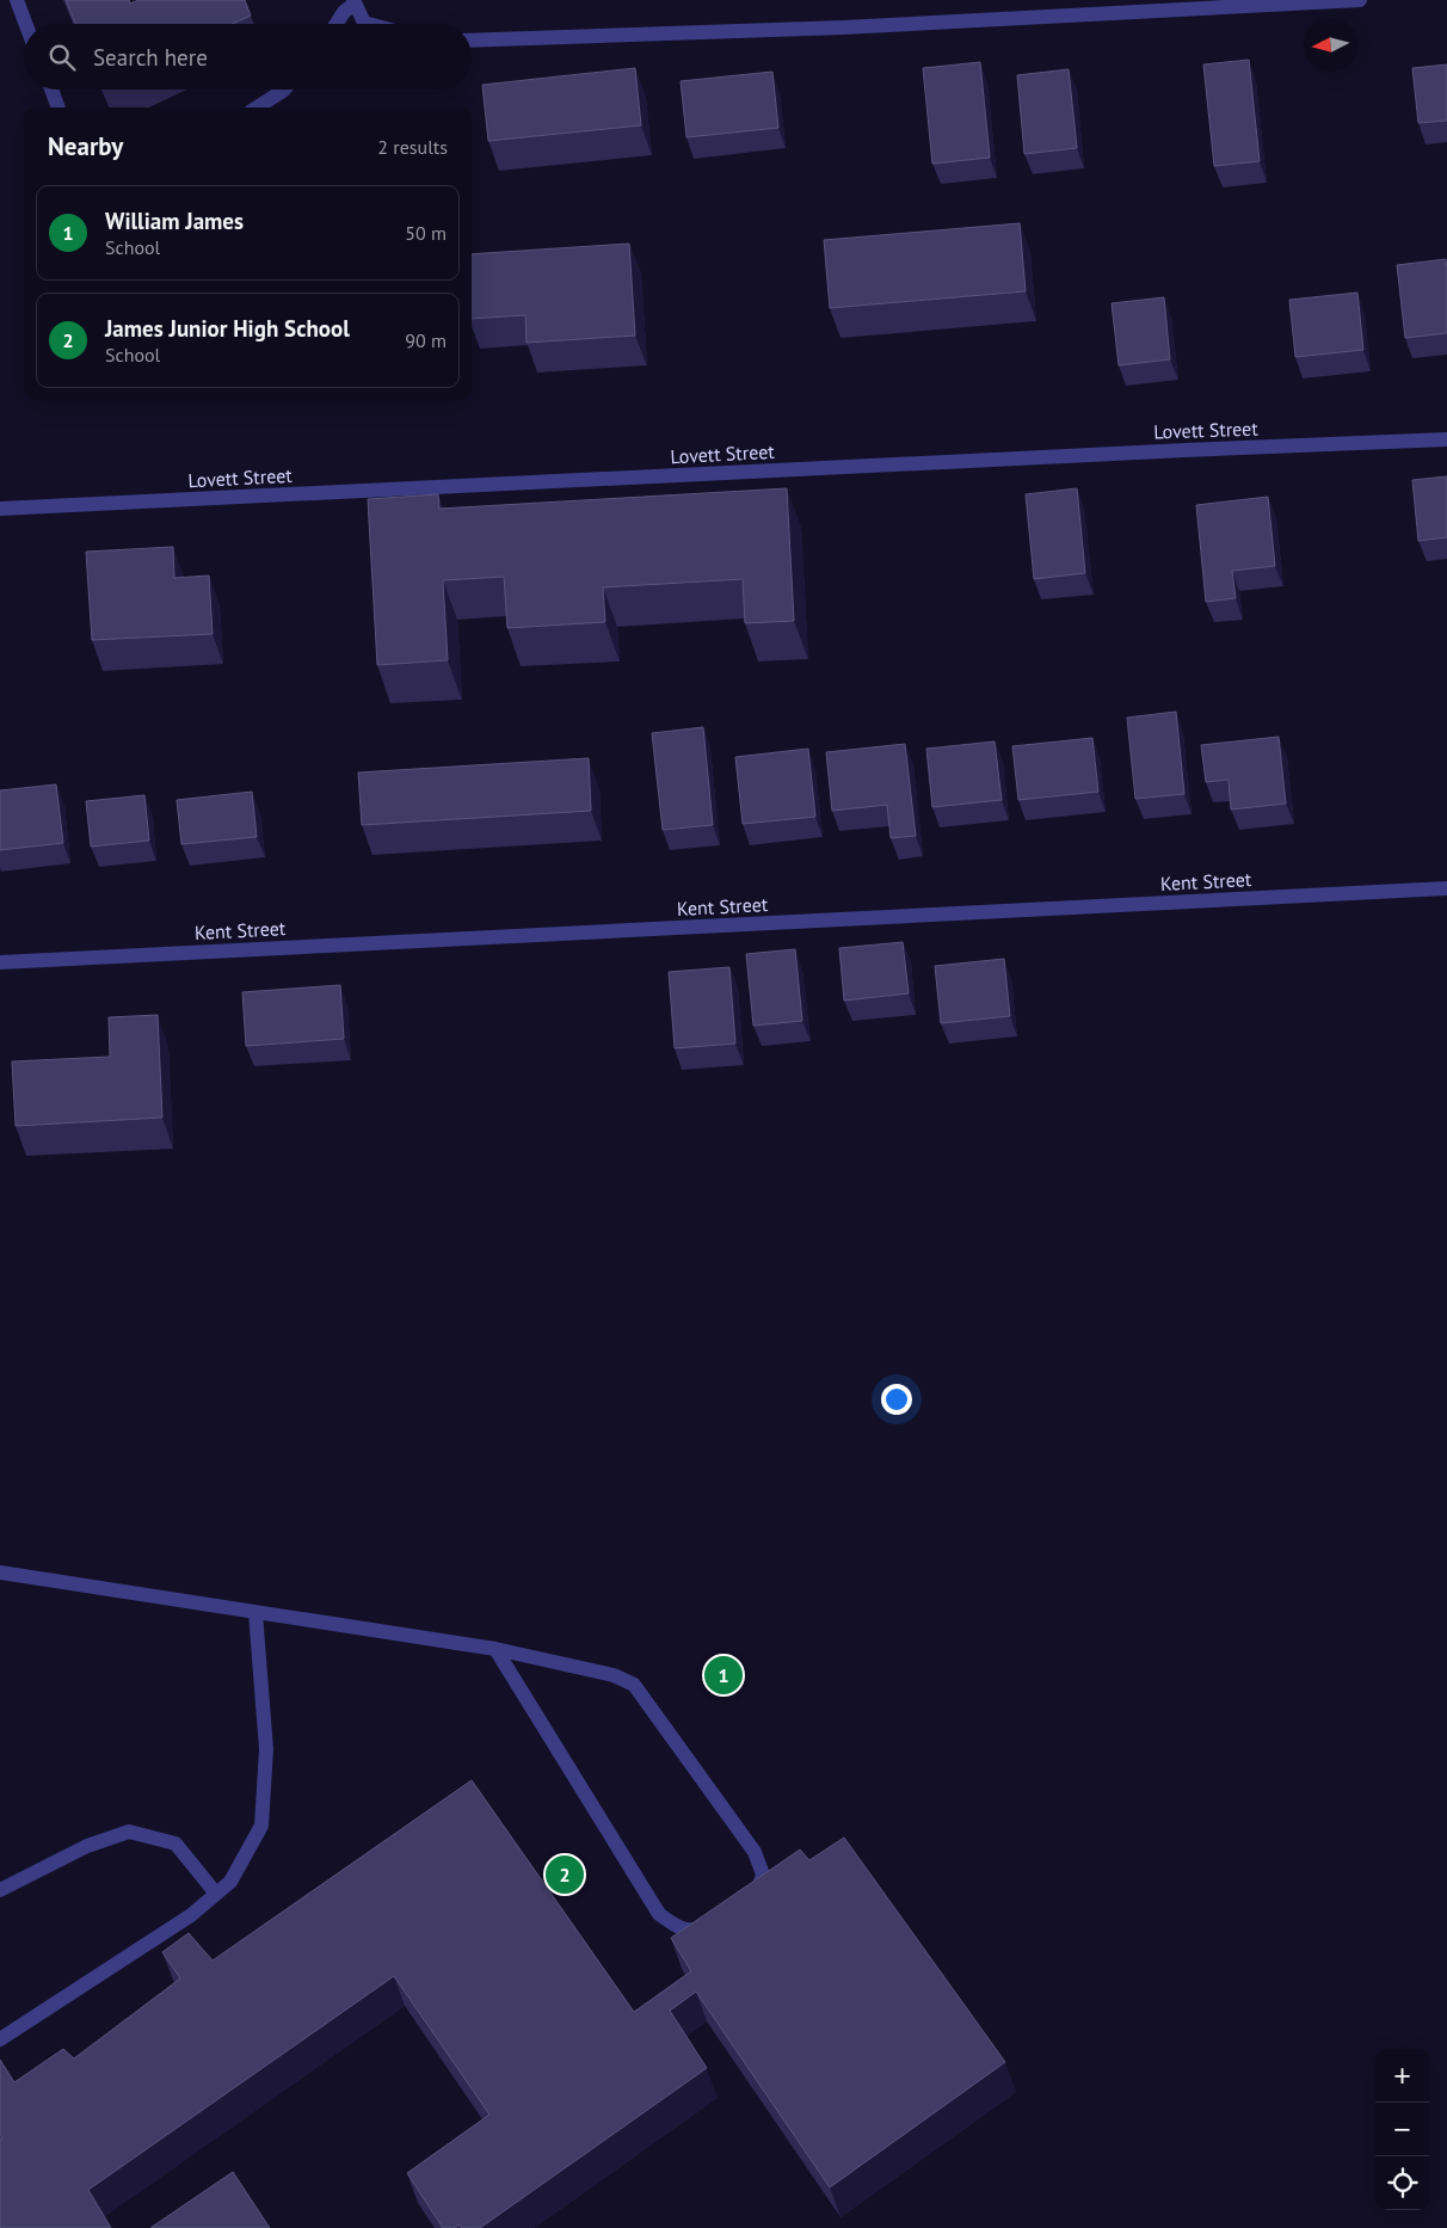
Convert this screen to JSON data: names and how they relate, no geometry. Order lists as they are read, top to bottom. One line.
{"streets":{"street":["Lovett Street","Kent Street"]},"north":"left","page":{"search":"Search here","heading":["Nearby","2 results"],"list":[{"mark":"1","name":"William James","note":"School","value":"50 m"},{"mark":"2","name":"James Junior High School","note":"School","value":"90 m"}],"pins":["1","2"],"map_buttons":["+","−"]}}
